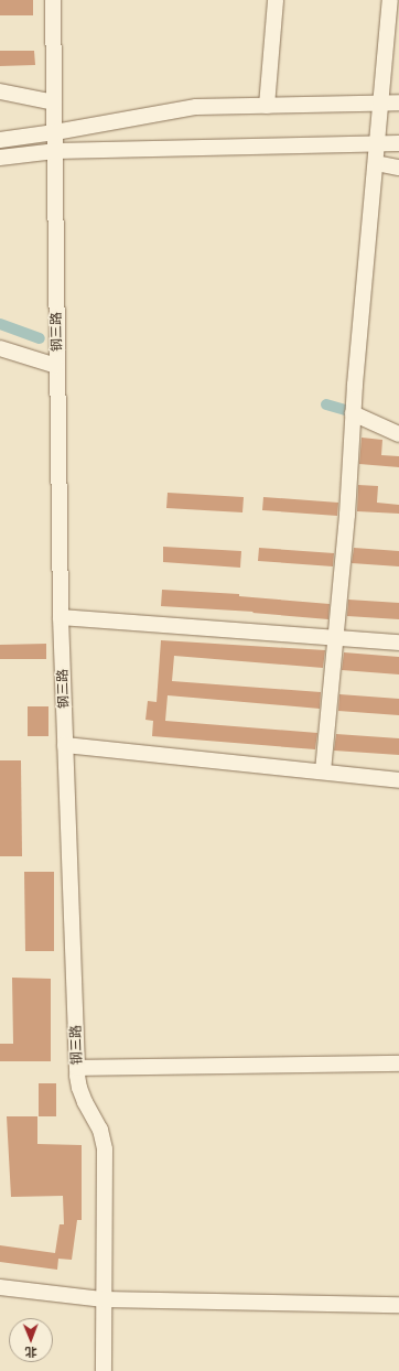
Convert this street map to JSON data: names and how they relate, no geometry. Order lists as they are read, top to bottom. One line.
{"streets":{"street":["钢三路"]},"north":"bottom"}
